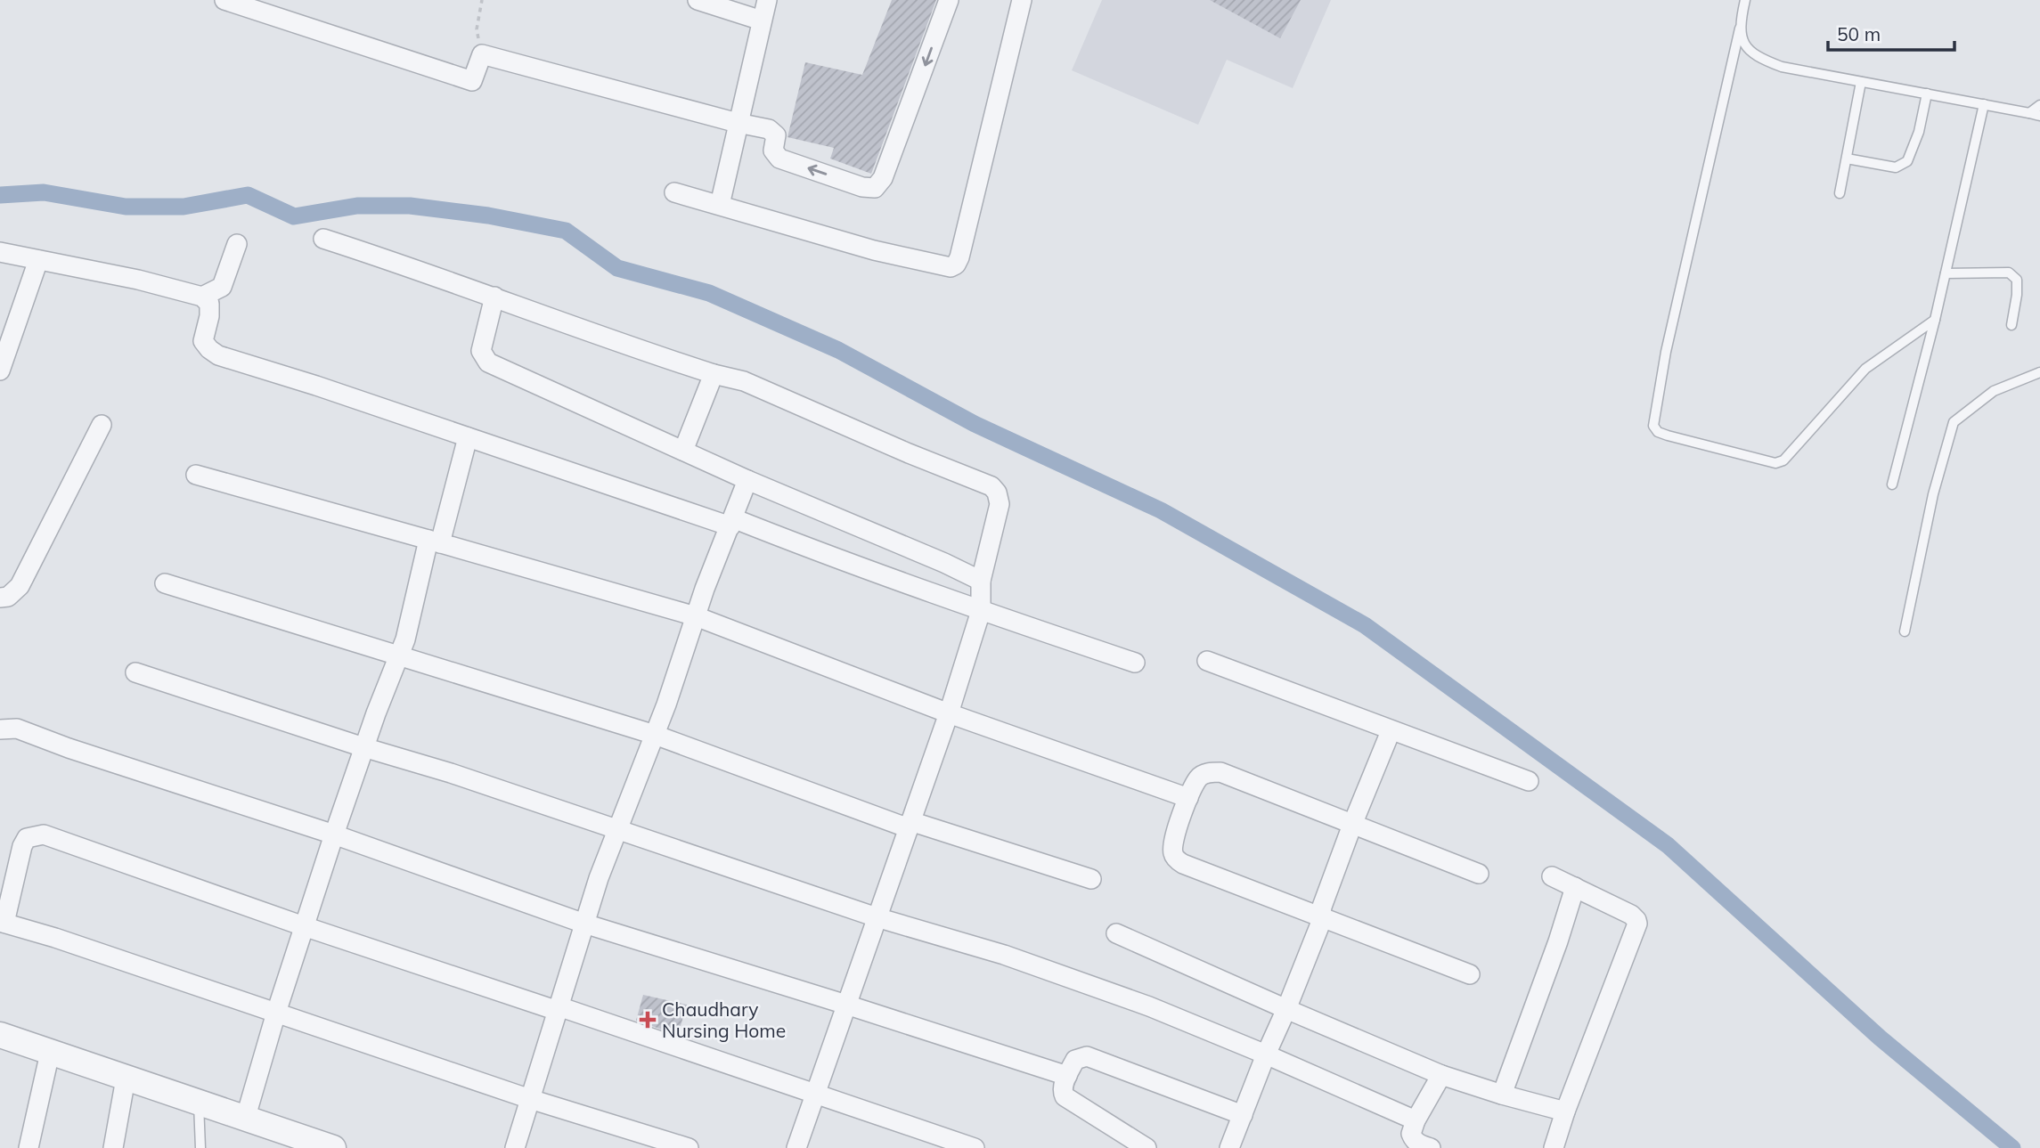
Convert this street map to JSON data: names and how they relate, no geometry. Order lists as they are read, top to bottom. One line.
{"places":{"health":["Chaudhary Nursing Home"]},"scale_bar":"50 m"}
